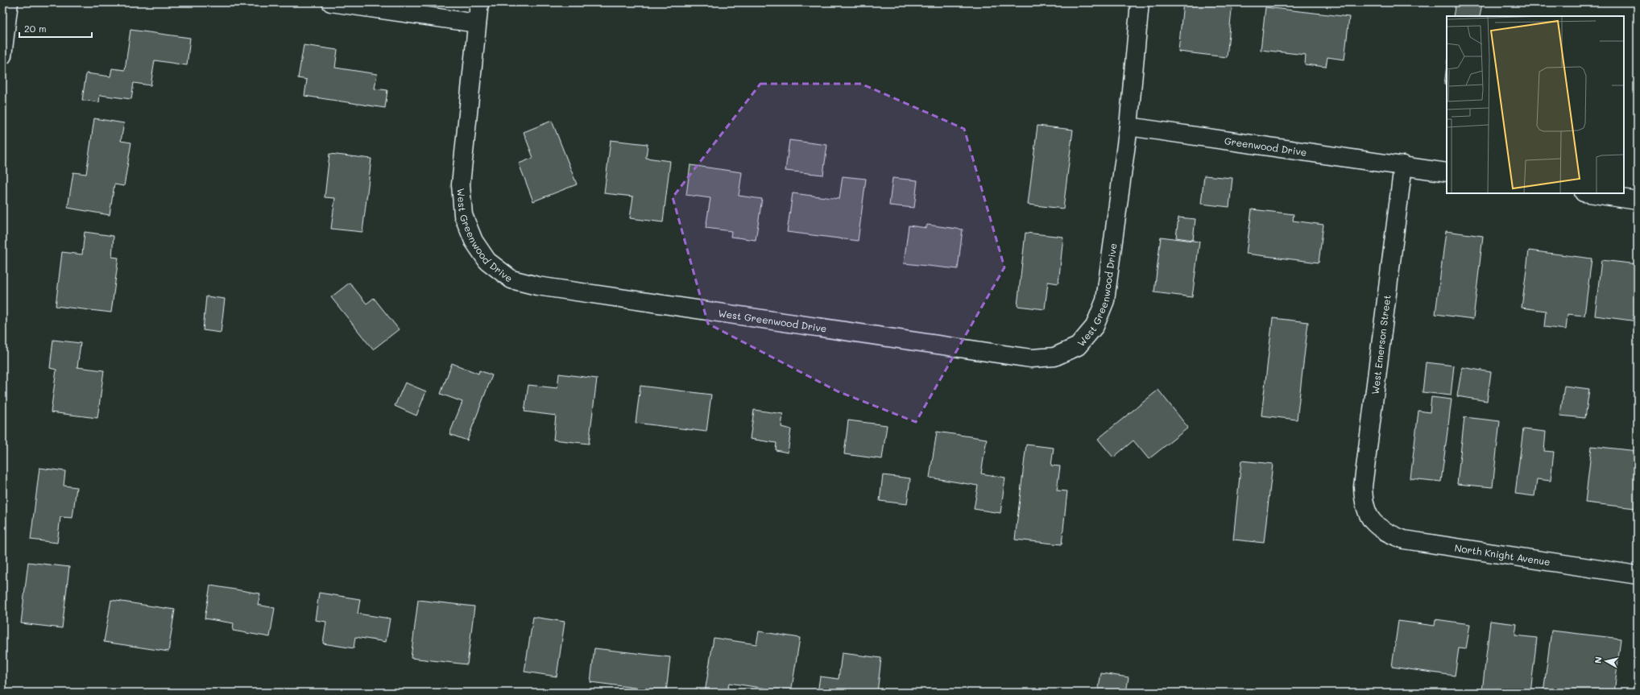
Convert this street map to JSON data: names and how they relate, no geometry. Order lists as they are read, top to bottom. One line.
{"streets":{"street":["Greenwood Drive","West Greenwood Drive","West Emerson Street","North Knight Avenue"]},"crossings":[["Greenwood Drive","West Greenwood Drive"],["Greenwood Drive","West Emerson Street"],["West Emerson Street","North Knight Avenue"]],"scale_bar":"20 m","north":"left"}
